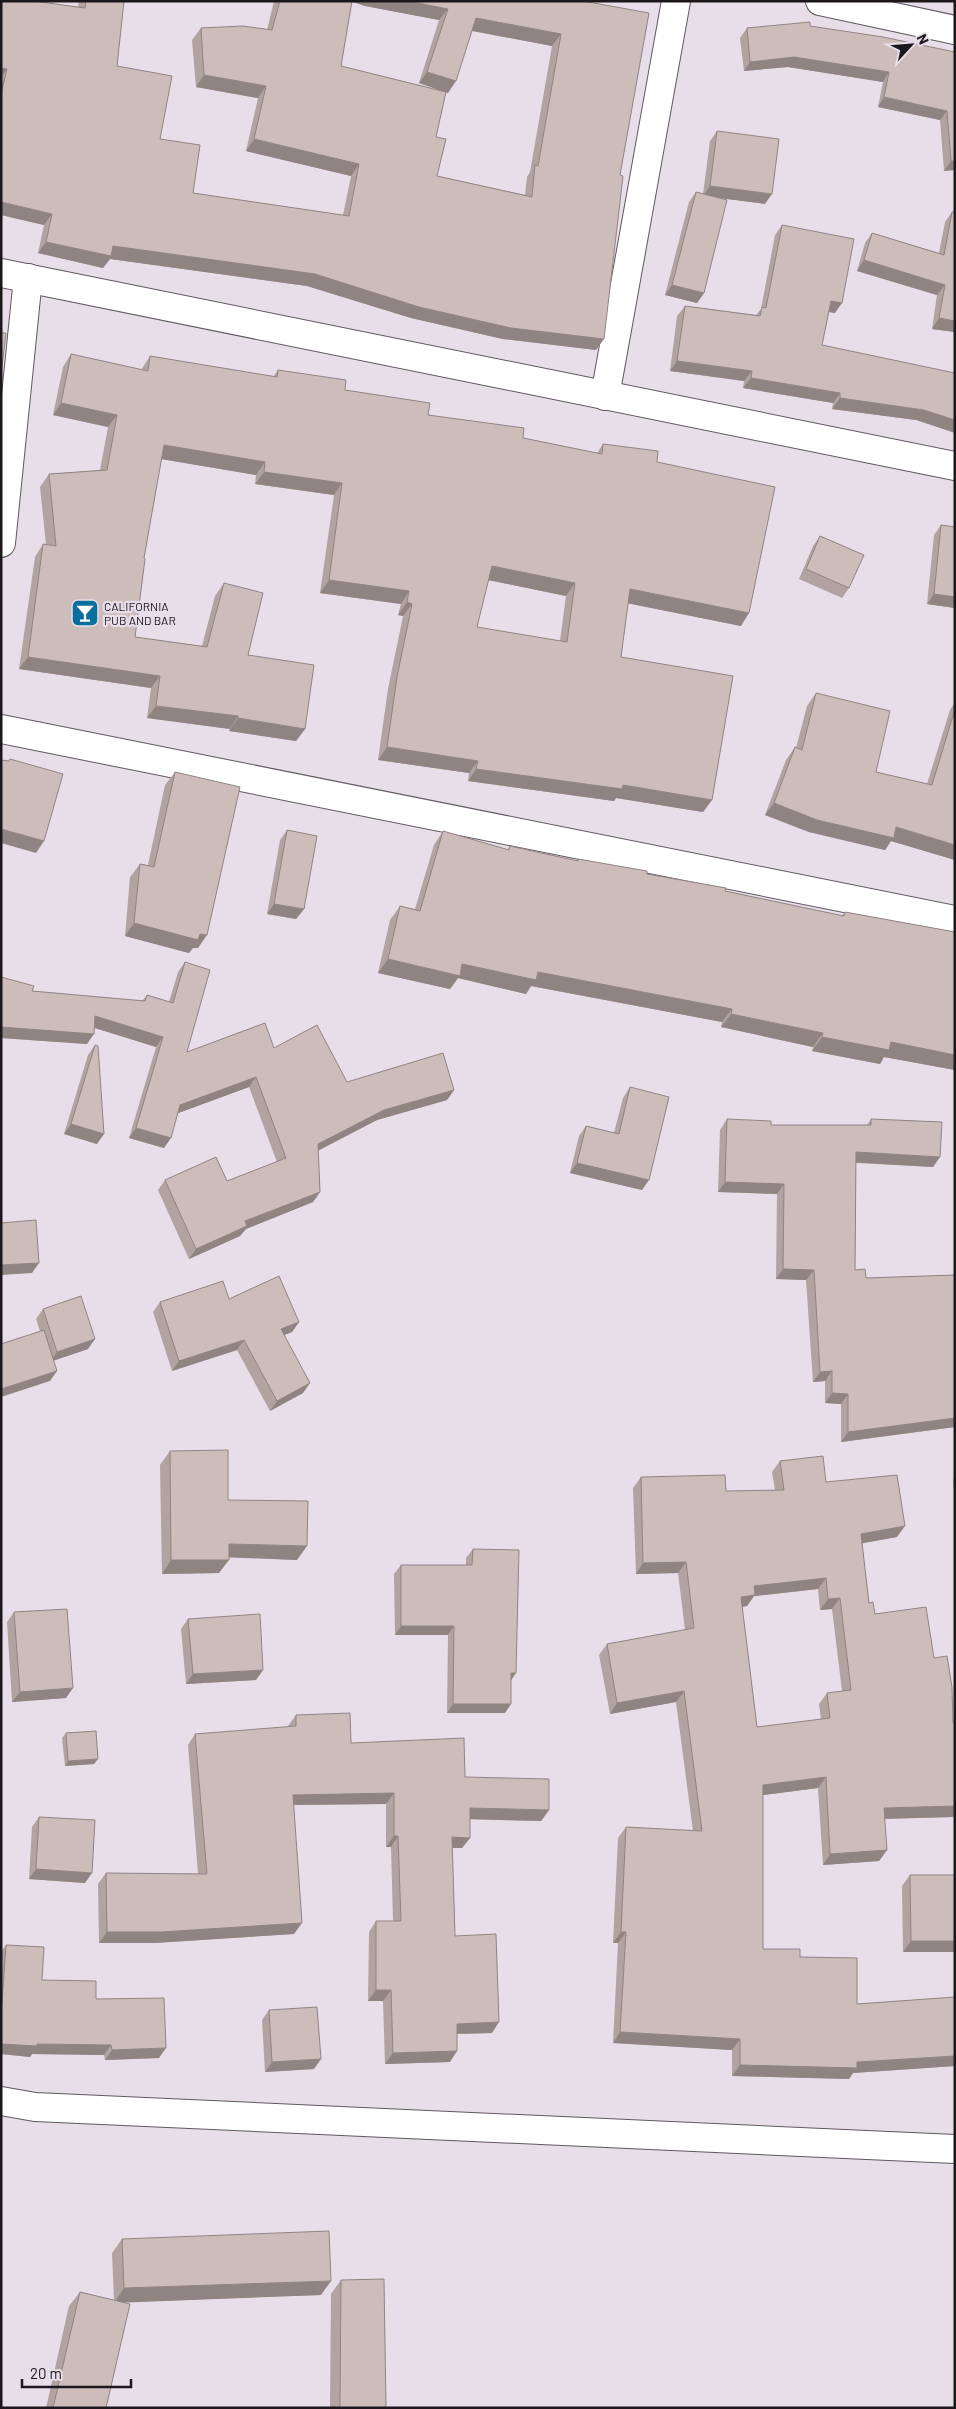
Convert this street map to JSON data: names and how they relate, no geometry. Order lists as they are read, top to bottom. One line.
{"places":{"bar":["CALIFORNIA PUB AND BAR"]},"scale_bar":"20 m","north":"top right"}
